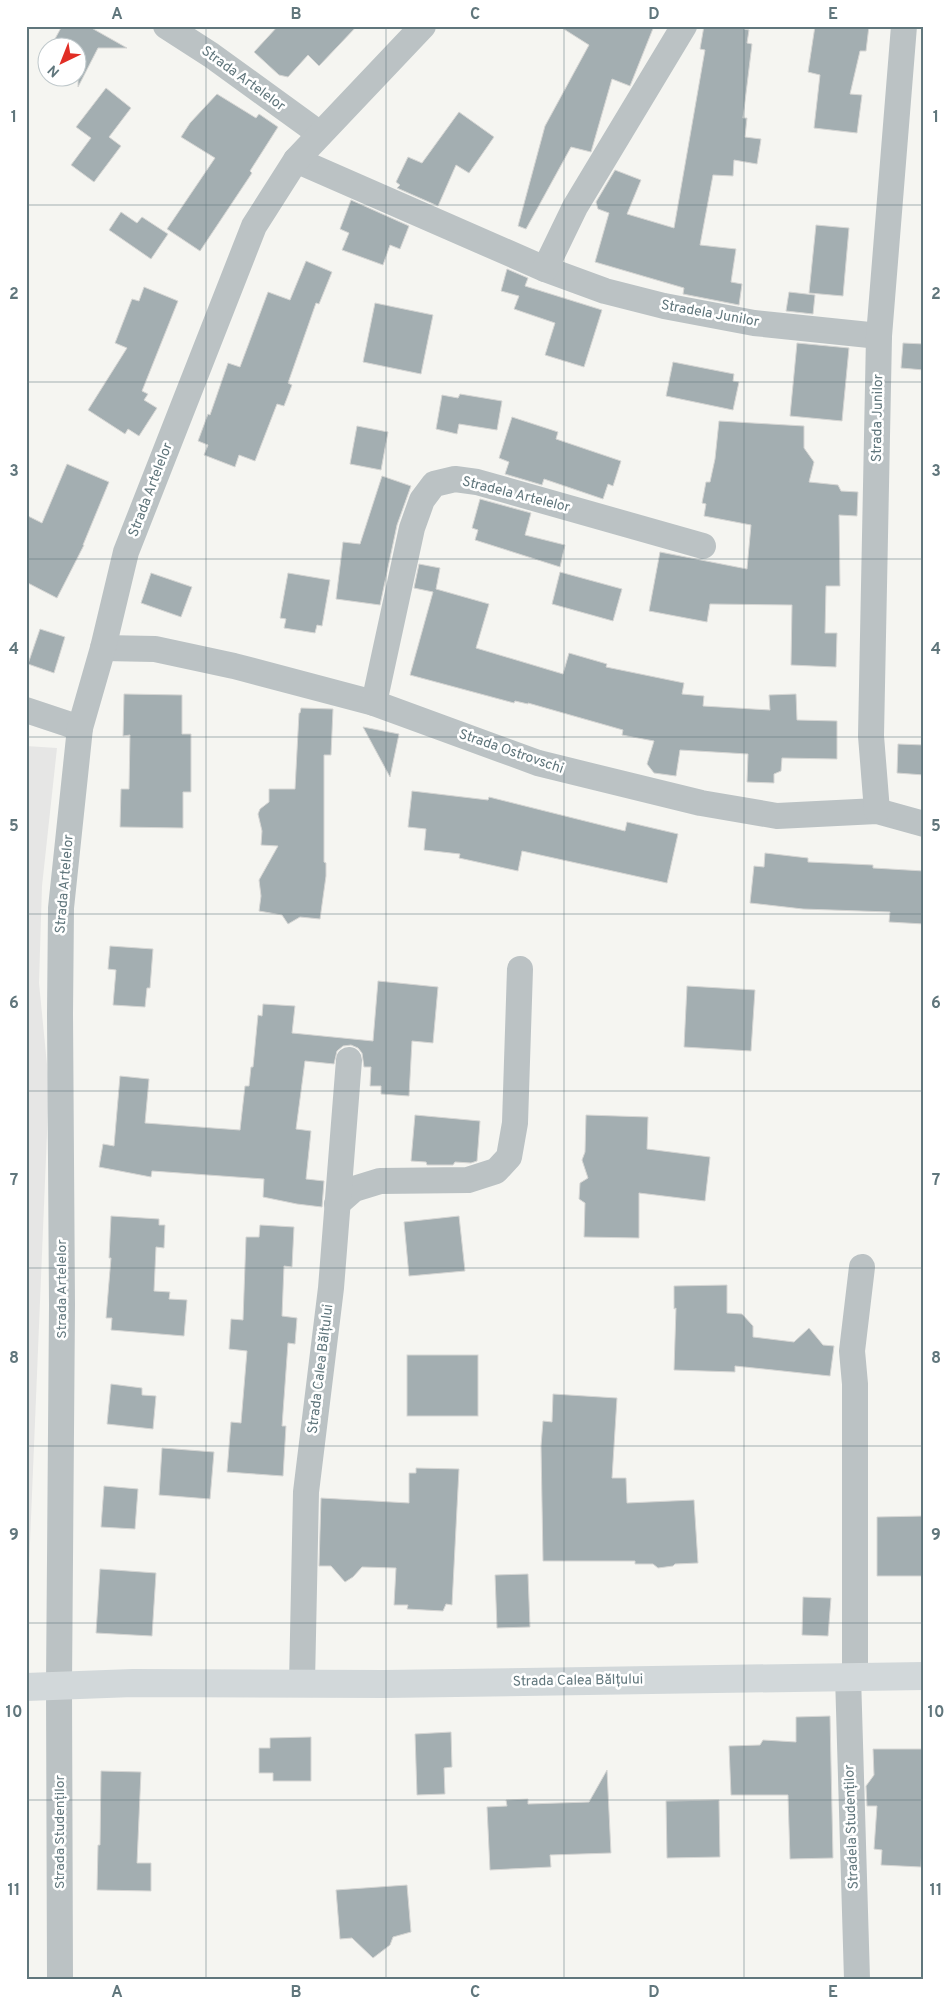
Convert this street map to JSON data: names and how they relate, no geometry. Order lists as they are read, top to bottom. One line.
{"streets":{"main road":["Strada Calea Bălțului"],"street":["Strada Artelelor","Stradela Junilor","Strada Junilor","Stradela Artelelor","Strada Ostrovschi","Stradela Studenților","Strada Studenților"]},"crossings":[["Strada Artelelor","Stradela Junilor"],["Strada Artelelor","Strada Ostrovschi"],["Strada Artelelor","Strada Calea Bălțului"],["Strada Artelelor","Strada Studenților"],["Stradela Junilor","Strada Junilor"],["Strada Junilor","Strada Ostrovschi"],["Stradela Artelelor","Strada Ostrovschi"],["Strada Calea Bălțului","Stradela Studenților"],["Strada Calea Bălțului","Strada Studenților"]],"north":"bottom left","grid":{"columns":["A","B","C","D","E"],"rows":["1","2","3","4","5","6","7","8","9","10","11"]}}
